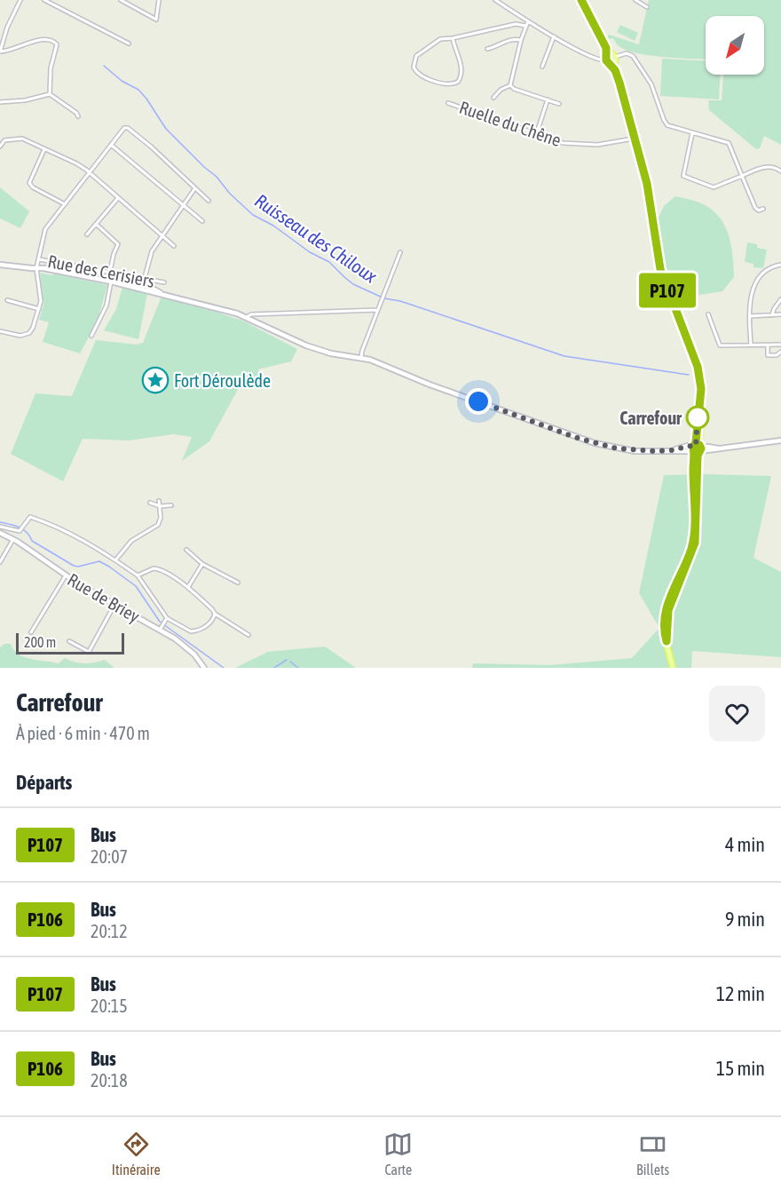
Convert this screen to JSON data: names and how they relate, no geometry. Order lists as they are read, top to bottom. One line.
{"streets":{"street":["Ruelle du Chêne","Rue des Cerisiers","Rue de Briey"]},"water":["Ruisseau des Chiloux"],"places":{"place":["Fort Déroulède"],"other":["Carrefour"]},"lines":["bus line P107"],"scale_bar":"200 m","north":"bottom left","page":{"on_map":"P107","scale":"200 m","heading":[["Carrefour","À pied · 6 min · 470 m"],"Départs"],"list":[{"mark":"P107","name":"Bus","note":"20:07","value":"4 min"},{"mark":"P106","name":"Bus","note":"20:12","value":"9 min"},{"mark":"P107","name":"Bus","note":"20:15","value":"12 min"},{"mark":"P106","name":"Bus","note":"20:18","value":"15 min"}],"tabs":["Itinéraire","Carte","Billets"]}}
